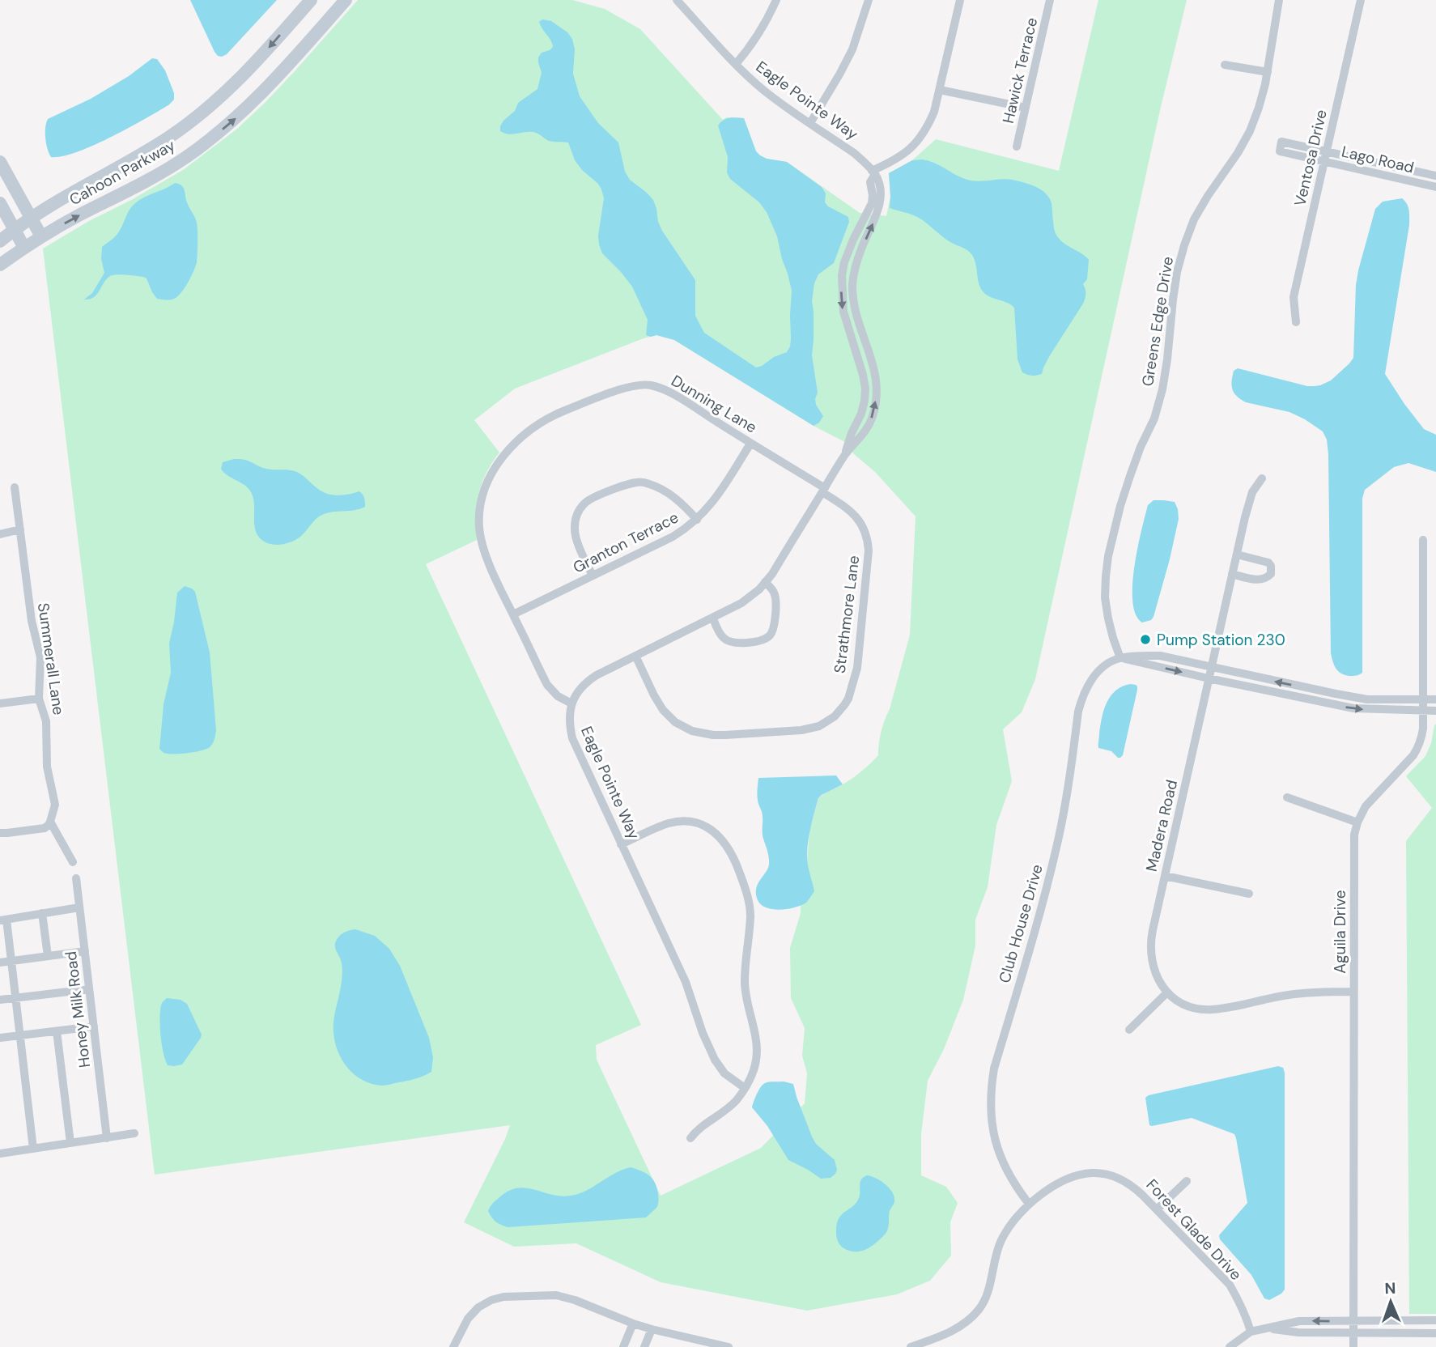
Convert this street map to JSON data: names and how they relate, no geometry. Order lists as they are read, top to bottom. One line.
{"streets":{"street":["Hawick Terrace","Eagle Pointe Way","Ventosa Drive","Lago Road","Cahoon Parkway","Greens Edge Drive","Dunning Lane","Granton Terrace","Strathmore Lane","Summerall Lane","Madera Road","Club House Drive","Aguila Drive","Honey Milk Road","Forest Glade Drive"]},"crossings":[["Eagle Pointe Way","Dunning Lane"],["Ventosa Drive","Lago Road"],["Greens Edge Drive","Club House Drive"],["Dunning Lane","Granton Terrace"],["Dunning Lane","Strathmore Lane"],["Madera Road","Club House Drive"],["Madera Road","Aguila Drive"],["Club House Drive","Aguila Drive"],["Club House Drive","Forest Glade Drive"]],"places":["Pump Station 230"],"north":"top"}
